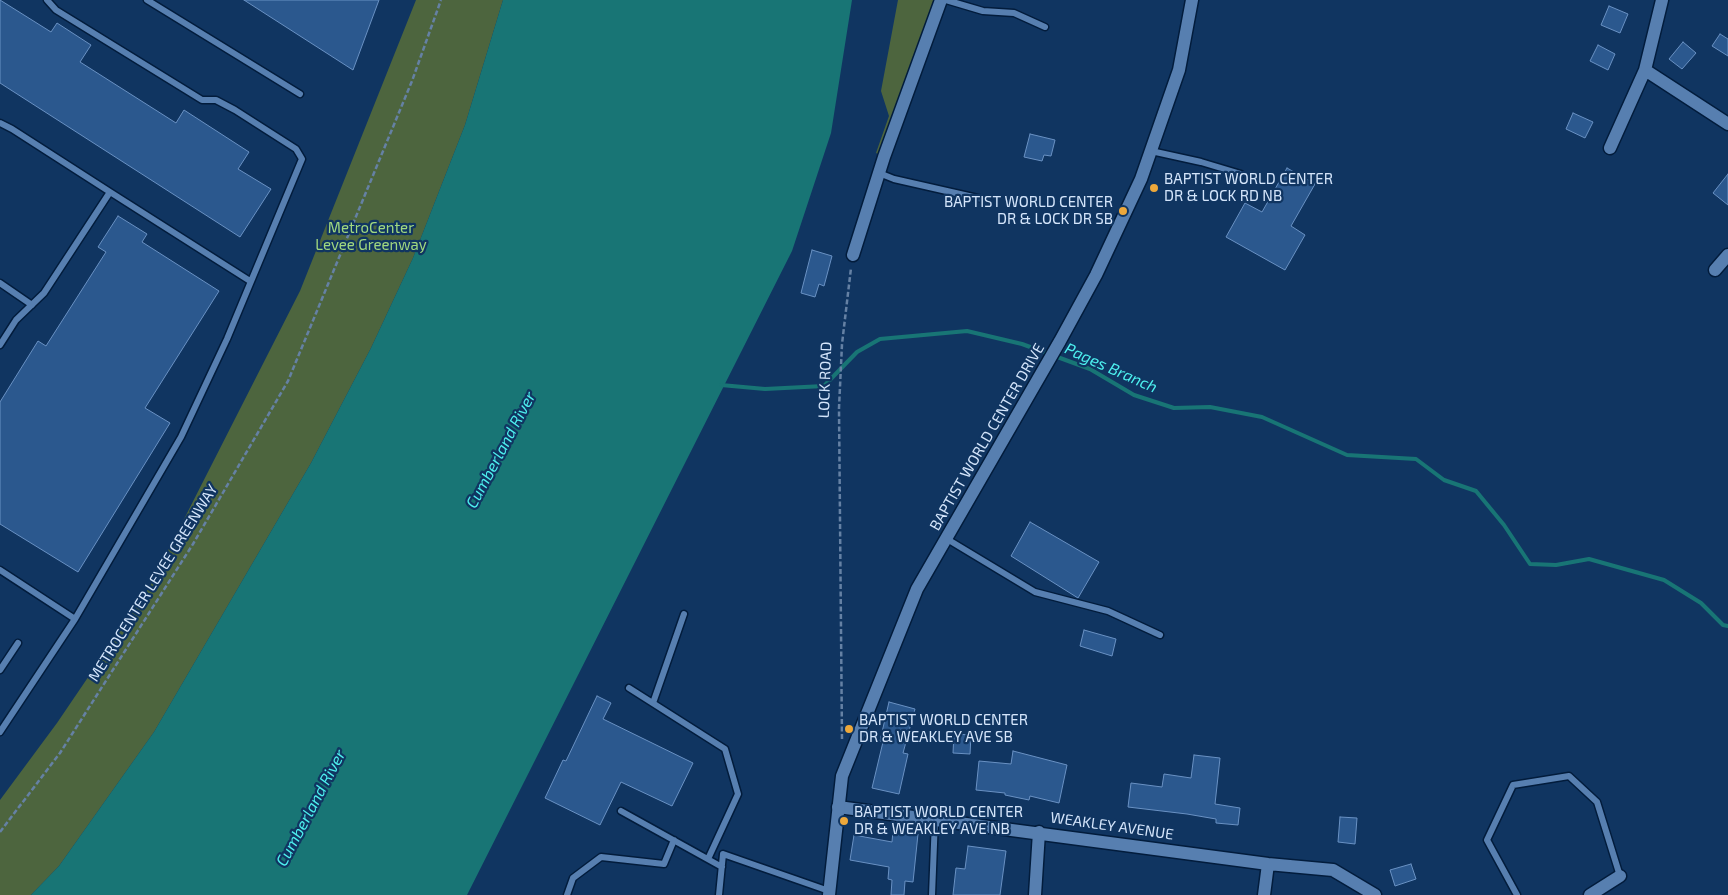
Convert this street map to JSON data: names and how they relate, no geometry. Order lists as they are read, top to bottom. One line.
{"streets":{"street":["BAPTIST WORLD CENTER DRIVE","WEAKLEY AVENUE"],"path":["LOCK ROAD","METROCENTER LEVEE GREENWAY"]},"crossings":[["BAPTIST WORLD CENTER DRIVE","WEAKLEY AVENUE"]],"water":["Pages Branch","Cumberland River"],"parks":["MetroCenter Levee Greenway"],"places":["BAPTIST WORLD CENTER DR & LOCK RD NB","BAPTIST WORLD CENTER DR & LOCK DR SB","BAPTIST WORLD CENTER DR & WEAKLEY AVE SB","BAPTIST WORLD CENTER DR & WEAKLEY AVE NB"]}
